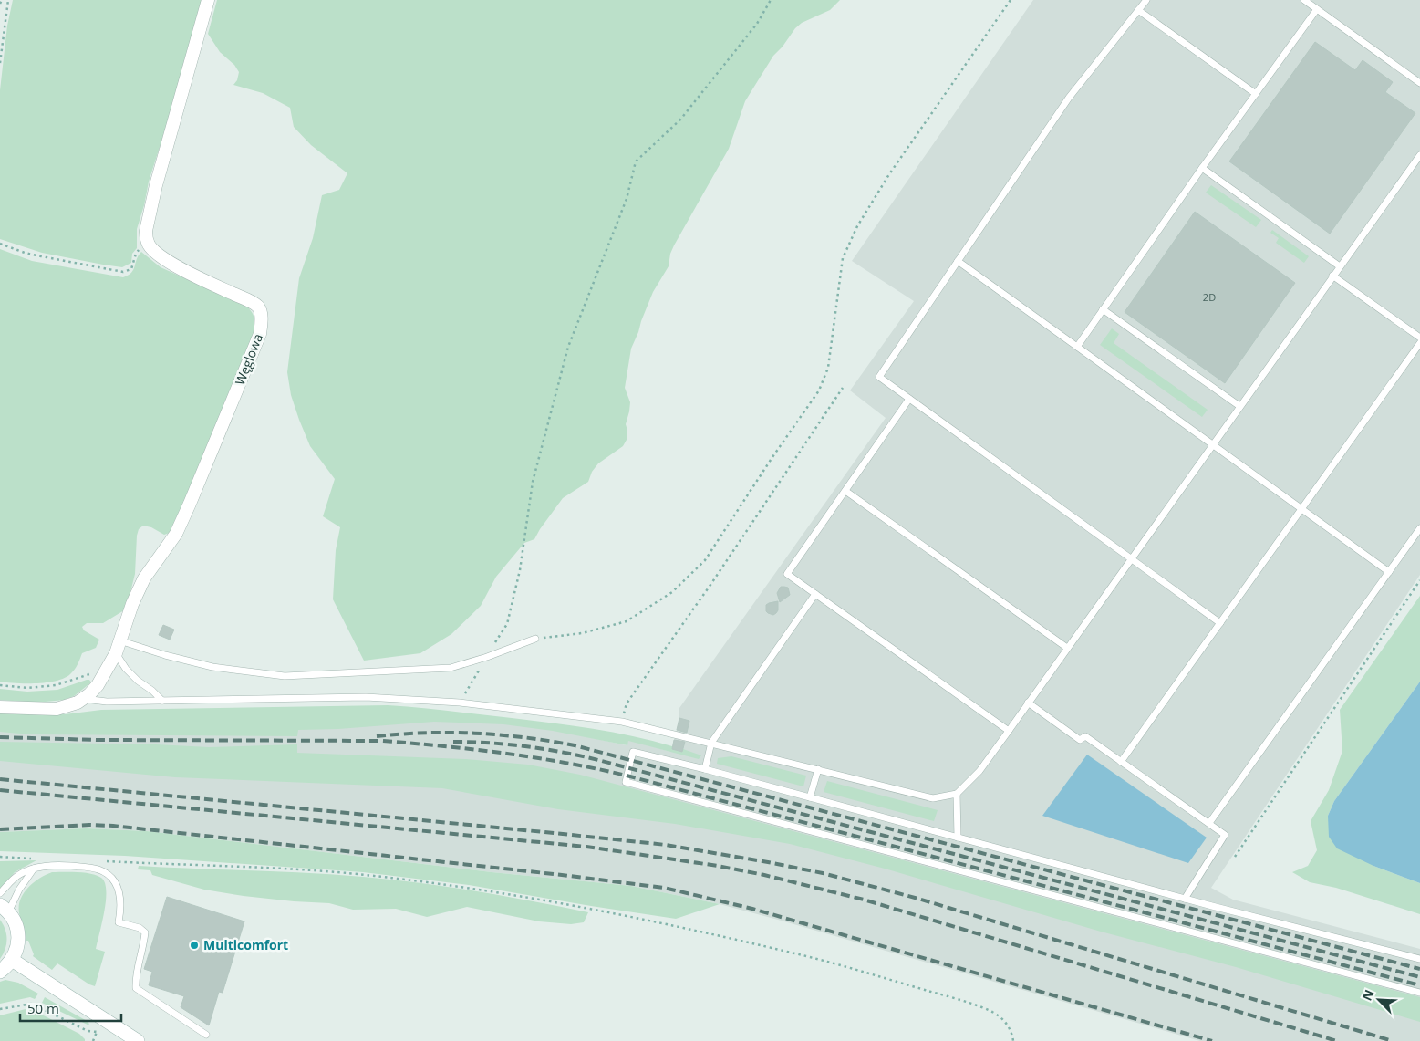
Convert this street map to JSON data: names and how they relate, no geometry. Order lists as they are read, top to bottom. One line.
{"streets":{"street":["Węglowa"]},"places":["Multicomfort"],"house_numbers":["2D"],"scale_bar":"50 m","north":"top left"}
